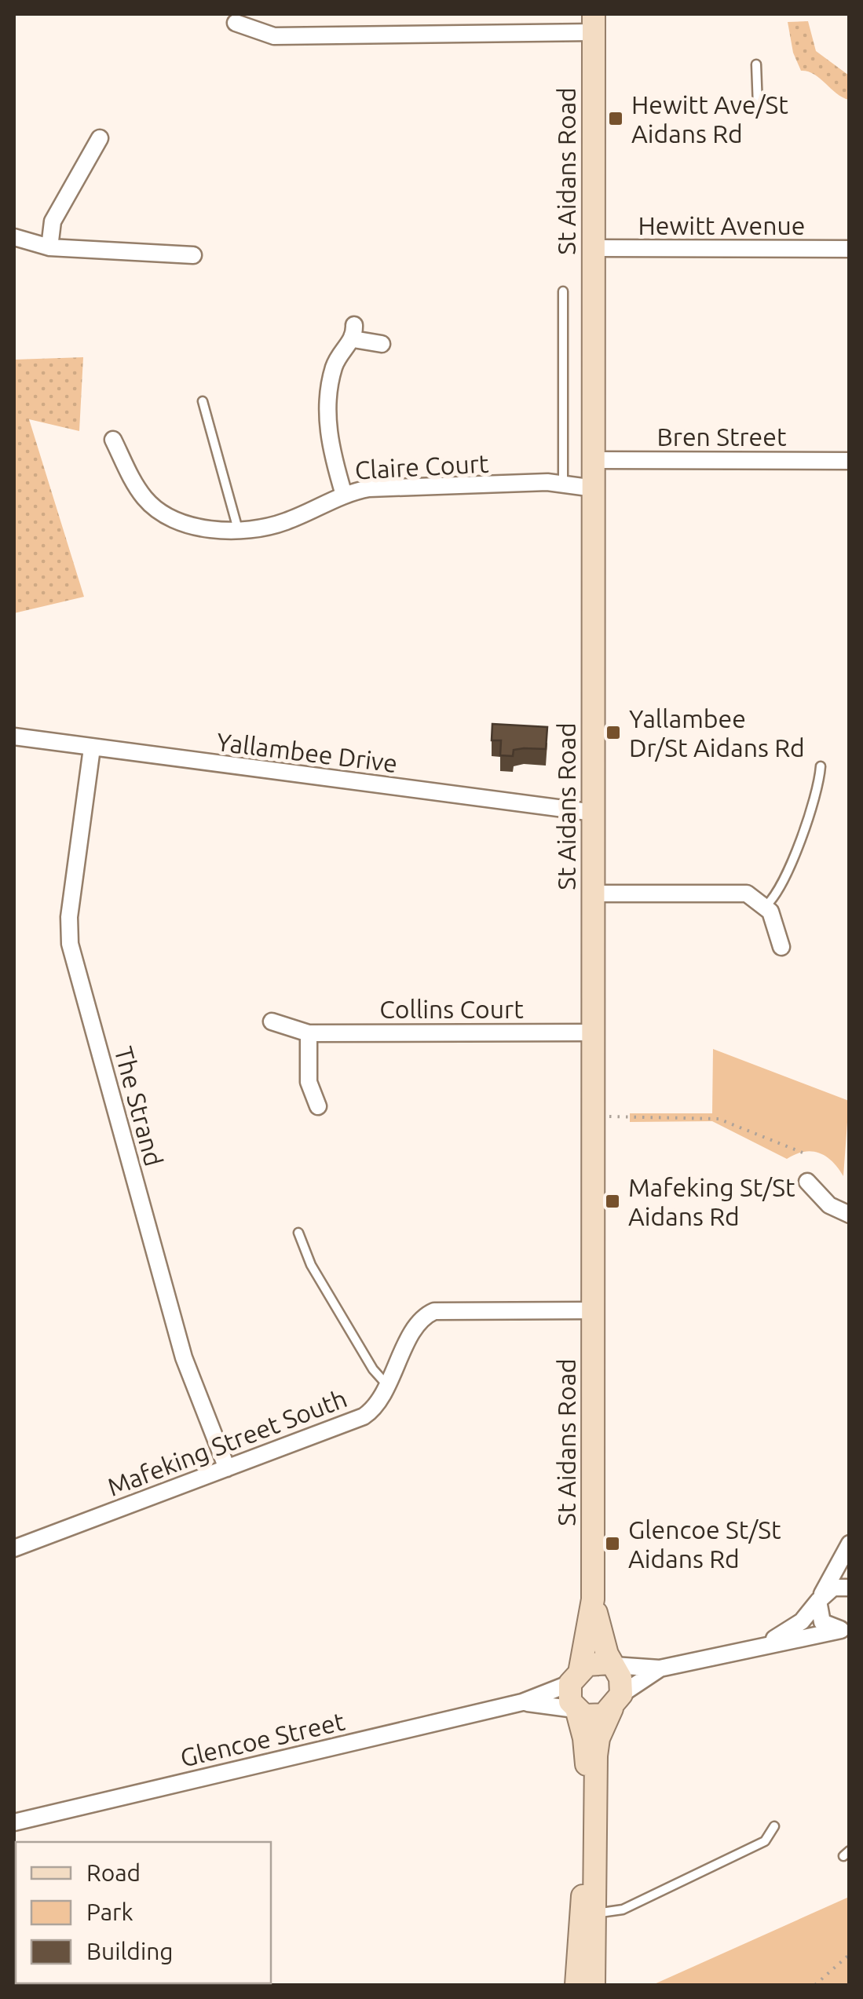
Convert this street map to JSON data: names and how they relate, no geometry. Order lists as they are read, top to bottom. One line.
{"streets":{"street":["St Aidans Road","Hewitt Avenue","Bren Street","Claire Court","Yallambee Drive","Collins Court","The Strand","Mafeking Street South","Glencoe Street"]},"crossings":[["St Aidans Road","Hewitt Avenue"],["St Aidans Road","Bren Street"],["St Aidans Road","Claire Court"],["St Aidans Road","Yallambee Drive"],["St Aidans Road","Collins Court"],["St Aidans Road","Mafeking Street South"],["St Aidans Road","Glencoe Street"],["Yallambee Drive","The Strand"],["The Strand","Mafeking Street South"]],"places":{"transit":["Hewitt Ave/St Aidans Rd","Yallambee Dr/St Aidans Rd","Mafeking St/St Aidans Rd","Glencoe St/St Aidans Rd"]},"legend":["Road","Park","Building"]}
